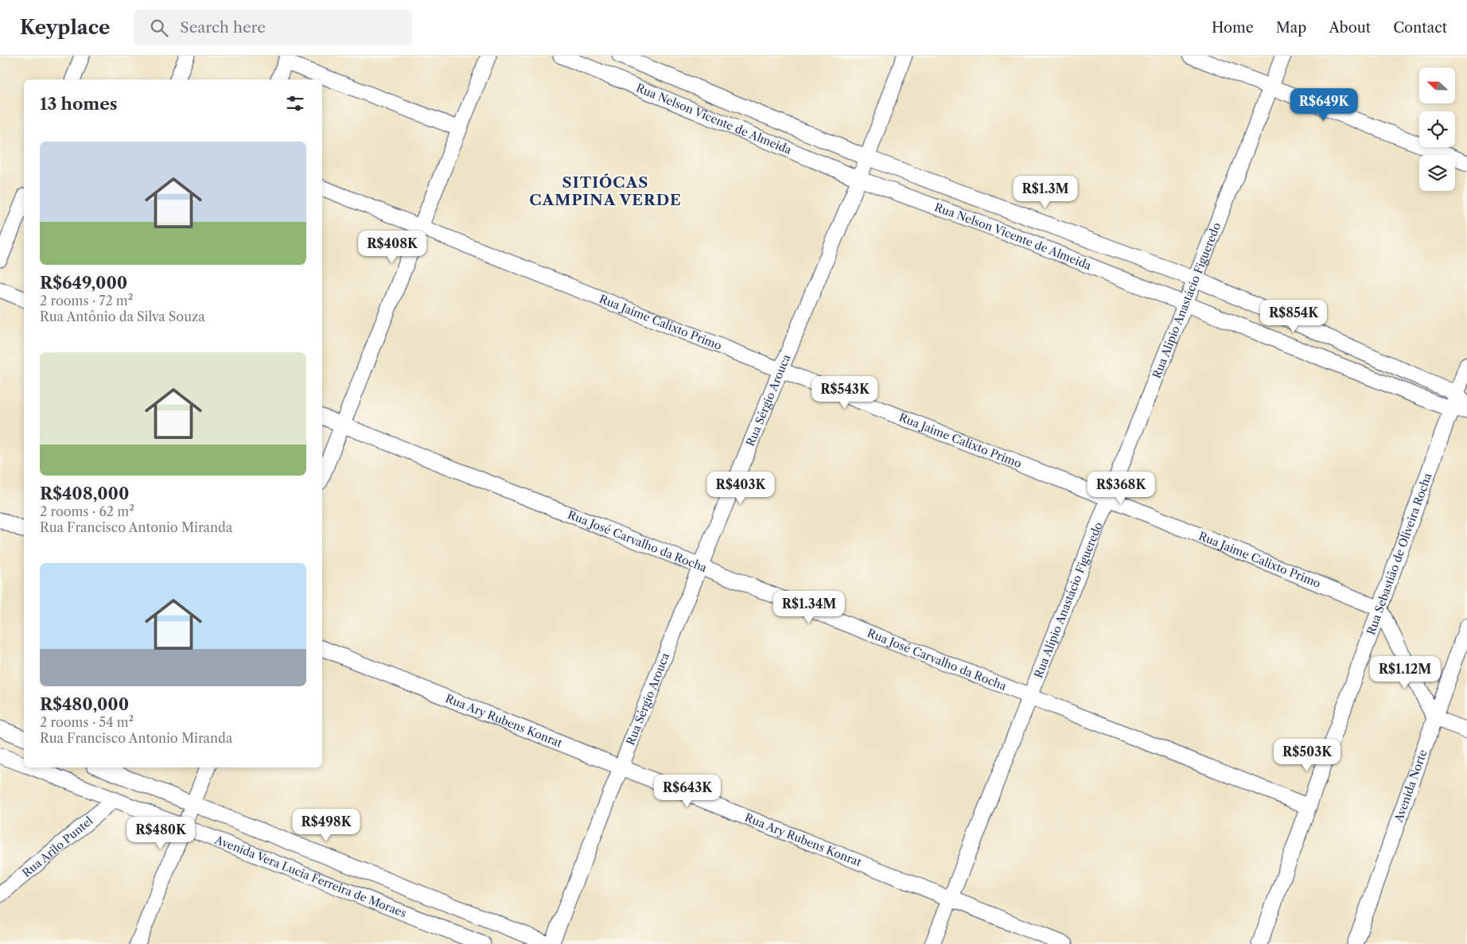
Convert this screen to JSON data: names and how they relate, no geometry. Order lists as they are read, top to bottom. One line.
{"streets":{"street":["Rua Nelson Vicente de Almeida","Rua Alípio Anastácio Figueredo","Rua Jaime Calixto Primo","Rua Sérgio Arouca","Rua José Carvalho da Rocha","Rua Sebastião de Oliveira Rocha","Rua Ary Rubens Konrat","Avenida Norte","Rua Arilo Puntel","Avenida Vera Lucia Ferreira de Moraes"]},"crossings":[["Rua Nelson Vicente de Almeida","Rua Alípio Anastácio Figueredo"],["Rua Nelson Vicente de Almeida","Rua Sérgio Arouca"],["Rua Nelson Vicente de Almeida","Rua Sebastião de Oliveira Rocha"],["Rua Alípio Anastácio Figueredo","Rua Jaime Calixto Primo"],["Rua Alípio Anastácio Figueredo","Rua José Carvalho da Rocha"],["Rua Alípio Anastácio Figueredo","Rua Ary Rubens Konrat"],["Rua Jaime Calixto Primo","Rua Sérgio Arouca"],["Rua Jaime Calixto Primo","Rua Sebastião de Oliveira Rocha"],["Rua Sérgio Arouca","Rua José Carvalho da Rocha"],["Rua Sérgio Arouca","Rua Ary Rubens Konrat"],["Rua José Carvalho da Rocha","Rua Sebastião de Oliveira Rocha"],["Rua Arilo Puntel","Avenida Vera Lucia Ferreira de Moraes"]],"districts":["SITIÓCAS CAMPINA VERDE"],"north":"left","page":{"header":"Keyplace","search":"Search here","nav":["Home","Map","About","Contact"],"heading":"13 homes","price":["R$649K","R$1.3M","R$408K","R$854K","R$543K","R$403K","R$368K","R$1.34M","R$1.12M","R$503K","R$643K","R$498K","R$480K"],"list":[{"name":"R$649,000","note":"2 rooms · 72 m² · Rua Antônio da Silva Souza"},{"name":"R$408,000","note":"2 rooms · 62 m² · Rua Francisco Antonio Miranda"},{"name":"R$480,000","note":"2 rooms · 54 m² · Rua Francisco Antonio Miranda"}]}}
